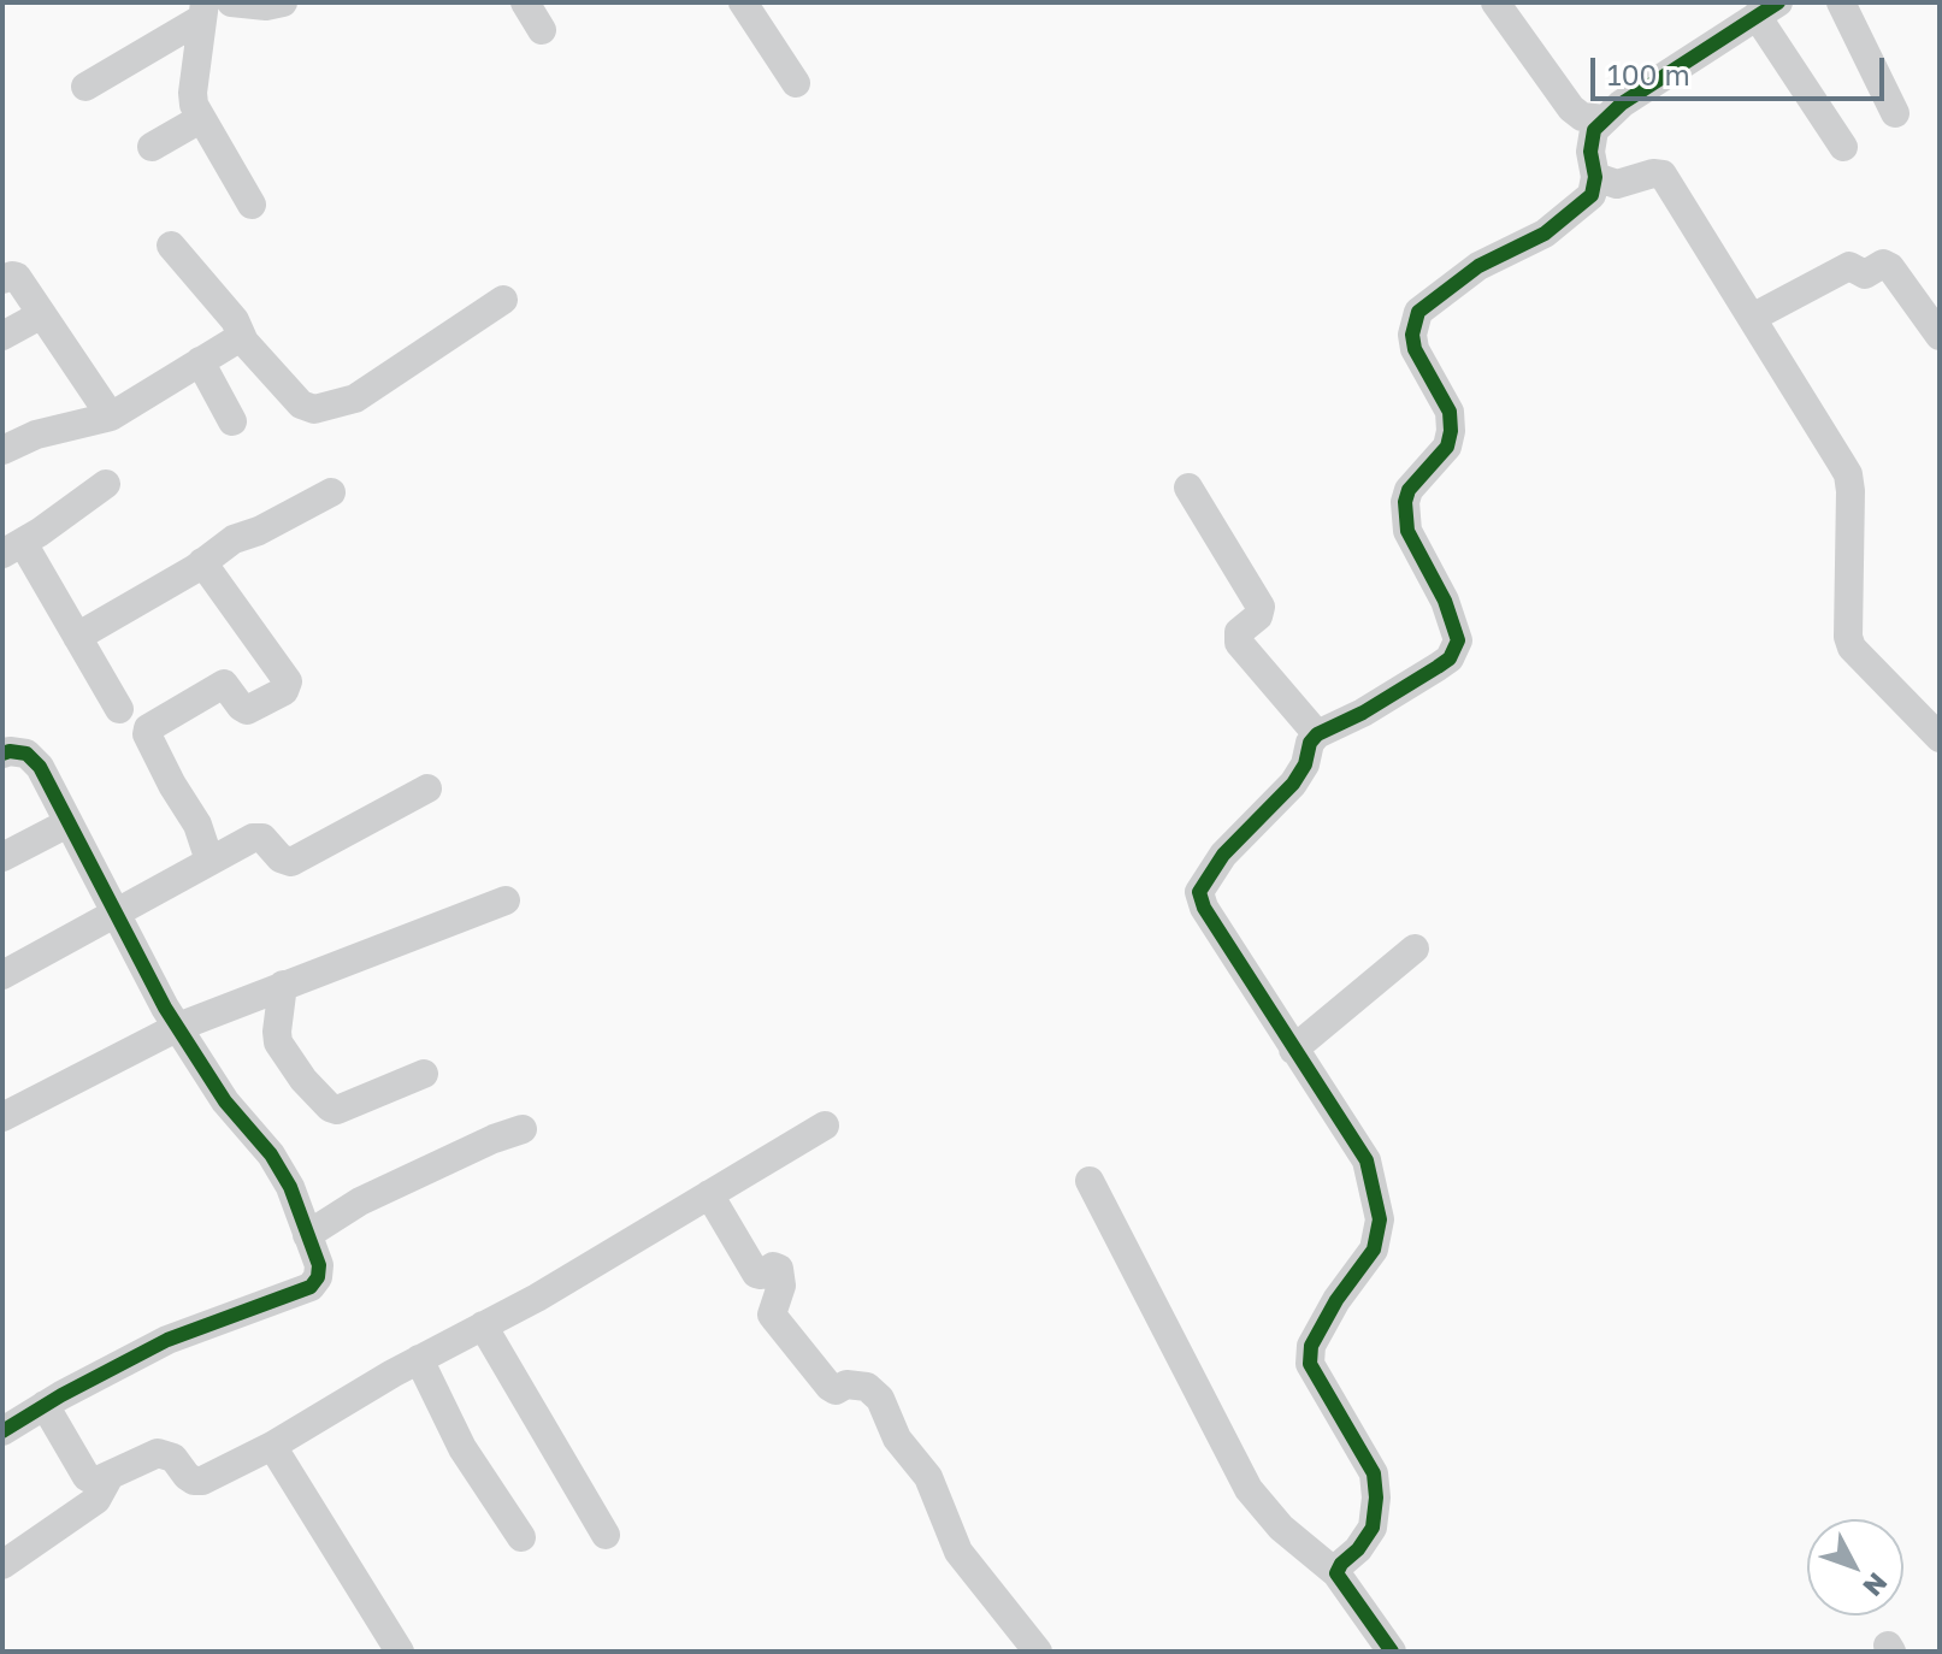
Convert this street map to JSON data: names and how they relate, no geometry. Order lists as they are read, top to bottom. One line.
{"scale_bar":"100 m","north":"bottom right"}
